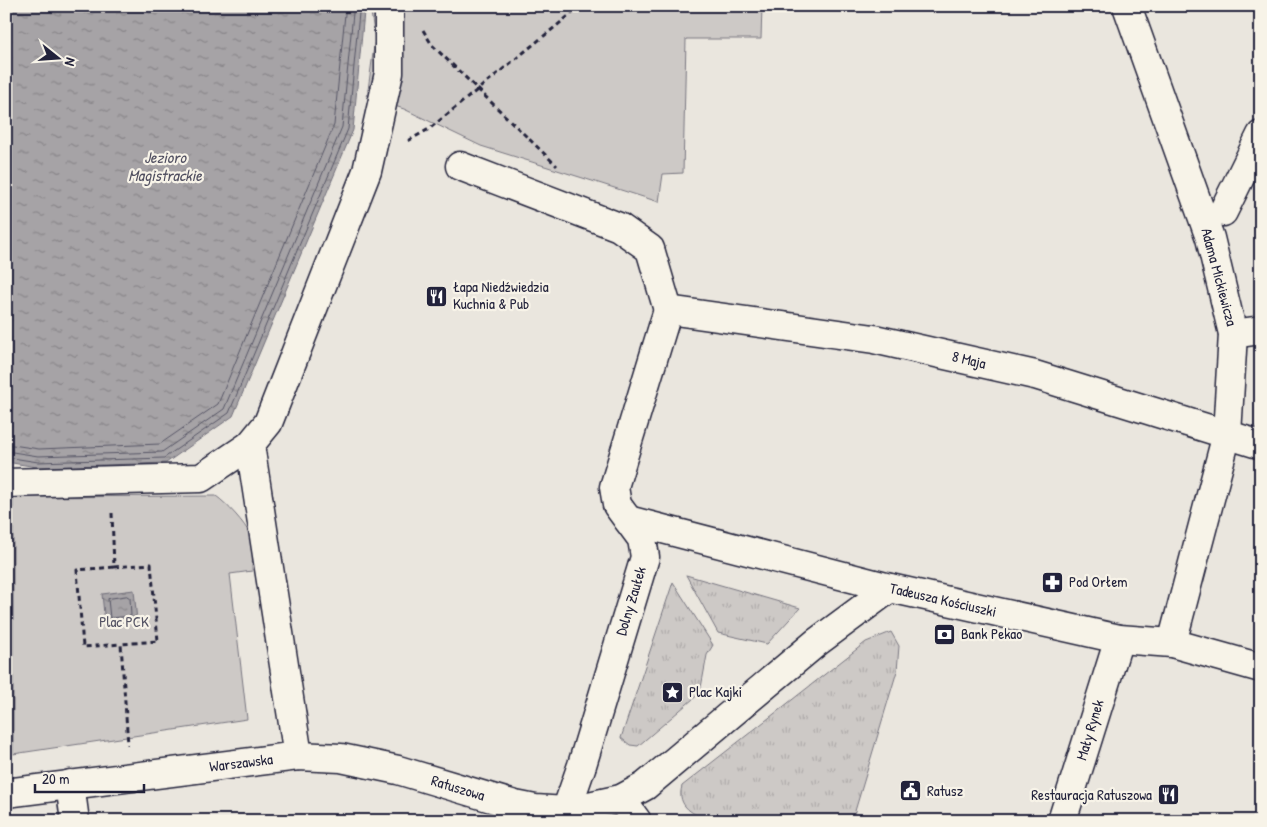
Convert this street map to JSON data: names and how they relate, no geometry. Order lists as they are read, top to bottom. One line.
{"streets":{"street":["Adama Mickiewicza","8 Maja","Tadeusza Kościuszki","Dolny Zaułek","Mały Rynek","Warszawska","Ratuszowa"]},"crossings":[["Adama Mickiewicza","8 Maja"],["Adama Mickiewicza","Tadeusza Kościuszki"],["8 Maja","Dolny Zaułek"],["Tadeusza Kościuszki","Dolny Zaułek"],["Tadeusza Kościuszki","Mały Rynek"],["Tadeusza Kościuszki","Ratuszowa"],["Dolny Zaułek","Ratuszowa"],["Warszawska","Ratuszowa"]],"water":["Jezioro Magistrackie"],"parks":["Plac PCK"],"places":{"restaurant":["Łapa Niedźwiedzia Kuchnia & Pub","Restauracja Ratuszowa"],"pharmacy":["Pod Orłem"],"bank":["Bank Pekao"],"place":["Plac Kajki"],"public building":["Ratusz"]},"scale_bar":"20 m","north":"right"}
